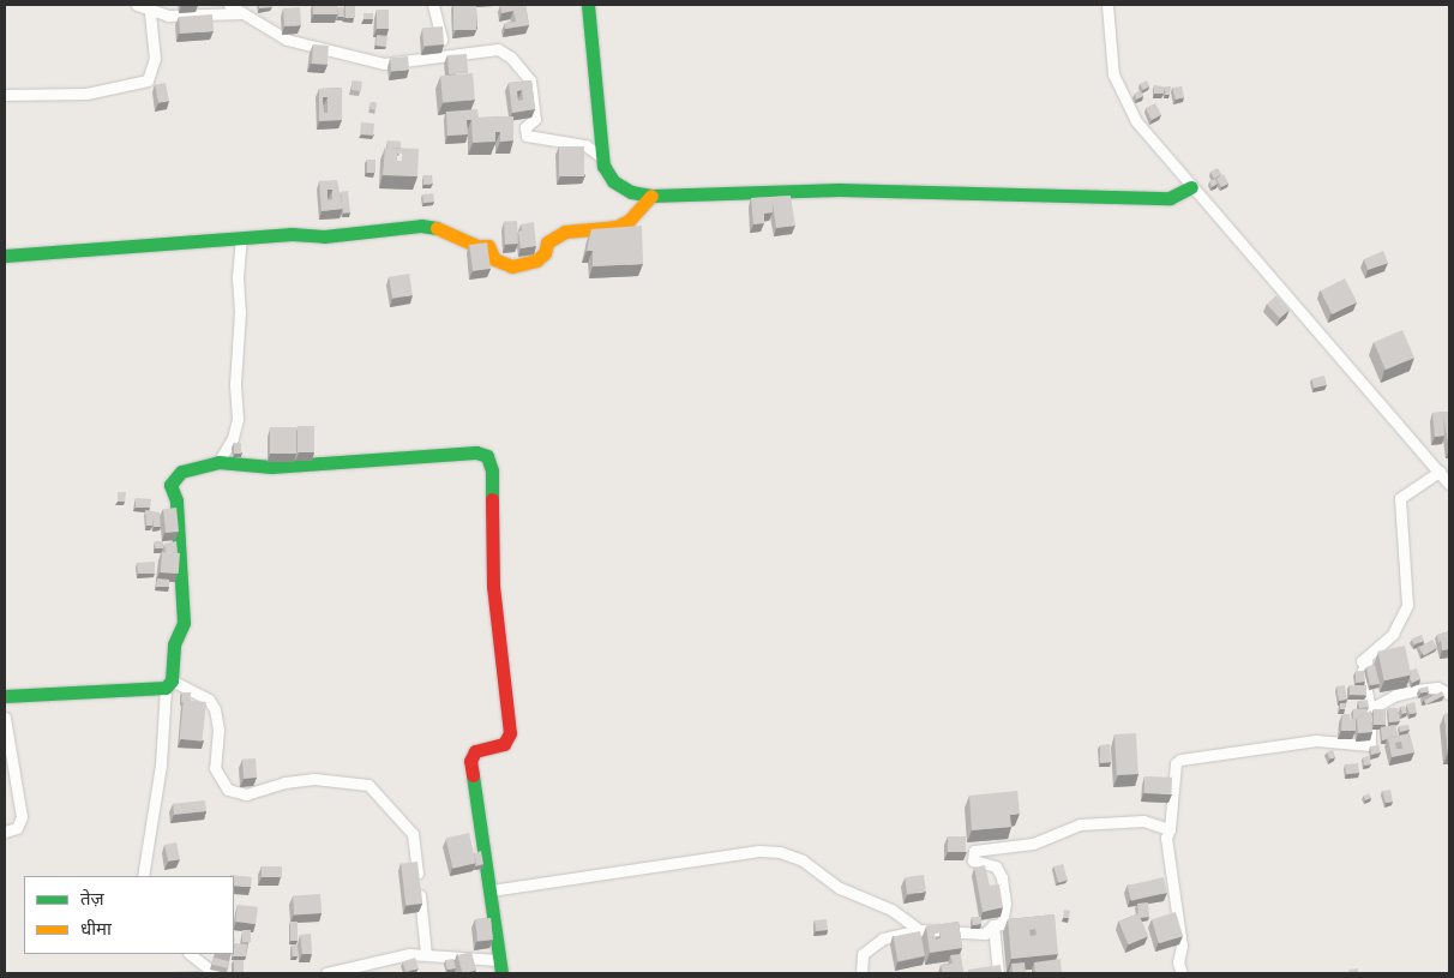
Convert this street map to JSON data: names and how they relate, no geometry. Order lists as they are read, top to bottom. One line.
{"legend":["तेज़","धीमा"]}
